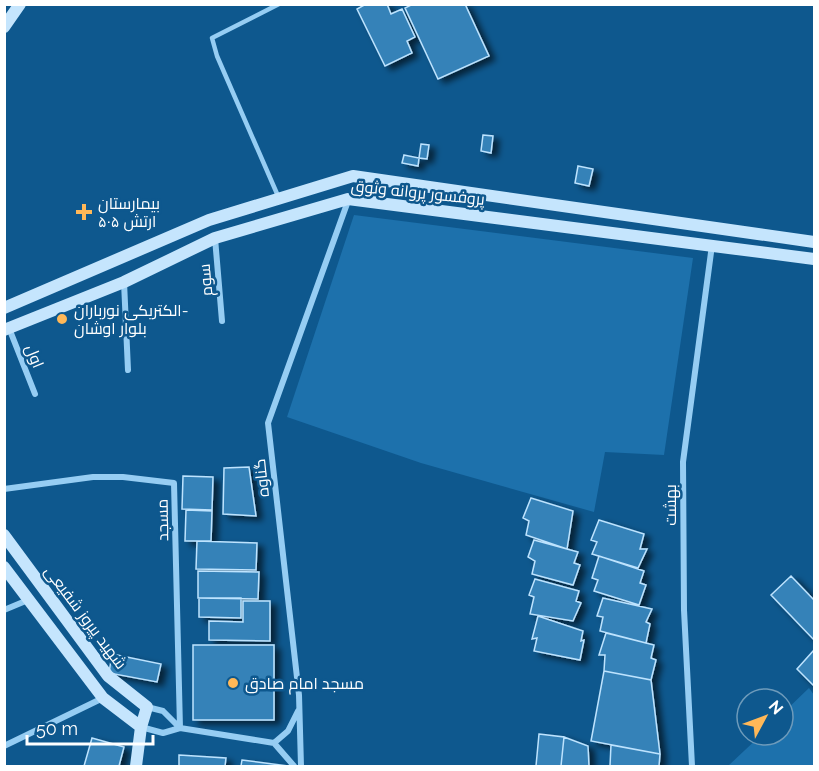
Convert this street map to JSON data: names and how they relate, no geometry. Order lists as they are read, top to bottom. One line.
{"streets":{"main road":["پروفسور پروانه وثوق","شهید پیروز شفیعی"],"street":["سوم","اول","گناوه","بهشت","مسجد"]},"crossings":[["پروفسور پروانه وثوق","سوم"],["پروفسور پروانه وثوق","اول"],["پروفسور پروانه وثوق","گناوه"],["پروفسور پروانه وثوق","بهشت"],["مسجد","شهید پیروز شفیعی"]],"places":{"health":["بیمارستان ۵۰۵ ارتش"],"other":["الکتریکی نورباران- بلوار اوشان","مسجد امام صادق"]},"scale_bar":"50 m","north":"top right"}
